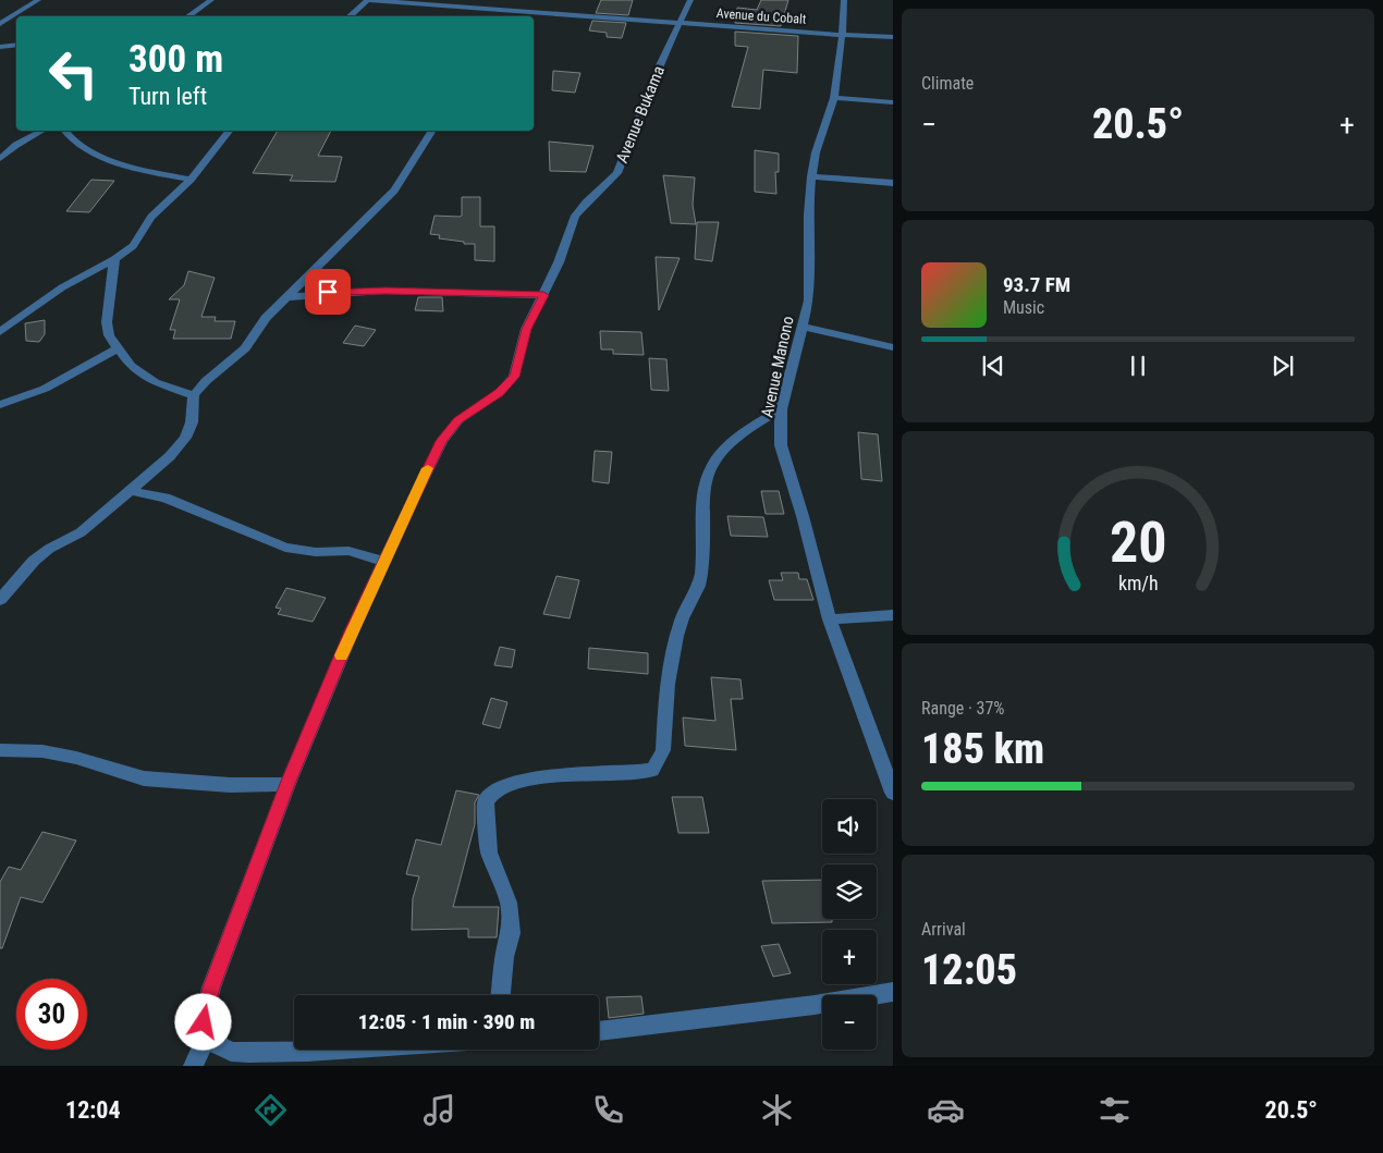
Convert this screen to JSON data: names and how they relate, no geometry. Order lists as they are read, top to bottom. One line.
{"streets":{"street":["Avenue du Cobalt","Avenue Bukama","Avenue Manono"]},"crossings":[["Avenue du Cobalt","Avenue Bukama"],["Avenue du Cobalt","Avenue Manono"]],"page":{"tile":["Climate",["Range · 37%","185 km"],["Arrival","12:05"]],"turn":["300 m","Turn left"],"heat":["−","20.5°","+"],"song":["93.7 FM","Music"],"map_buttons":["+","−"],"limit":"30","trip":"12:05 · 1 min · 390 m","tabs":["12:04","20.5°"],"gauge":["20","km/h"]}}
